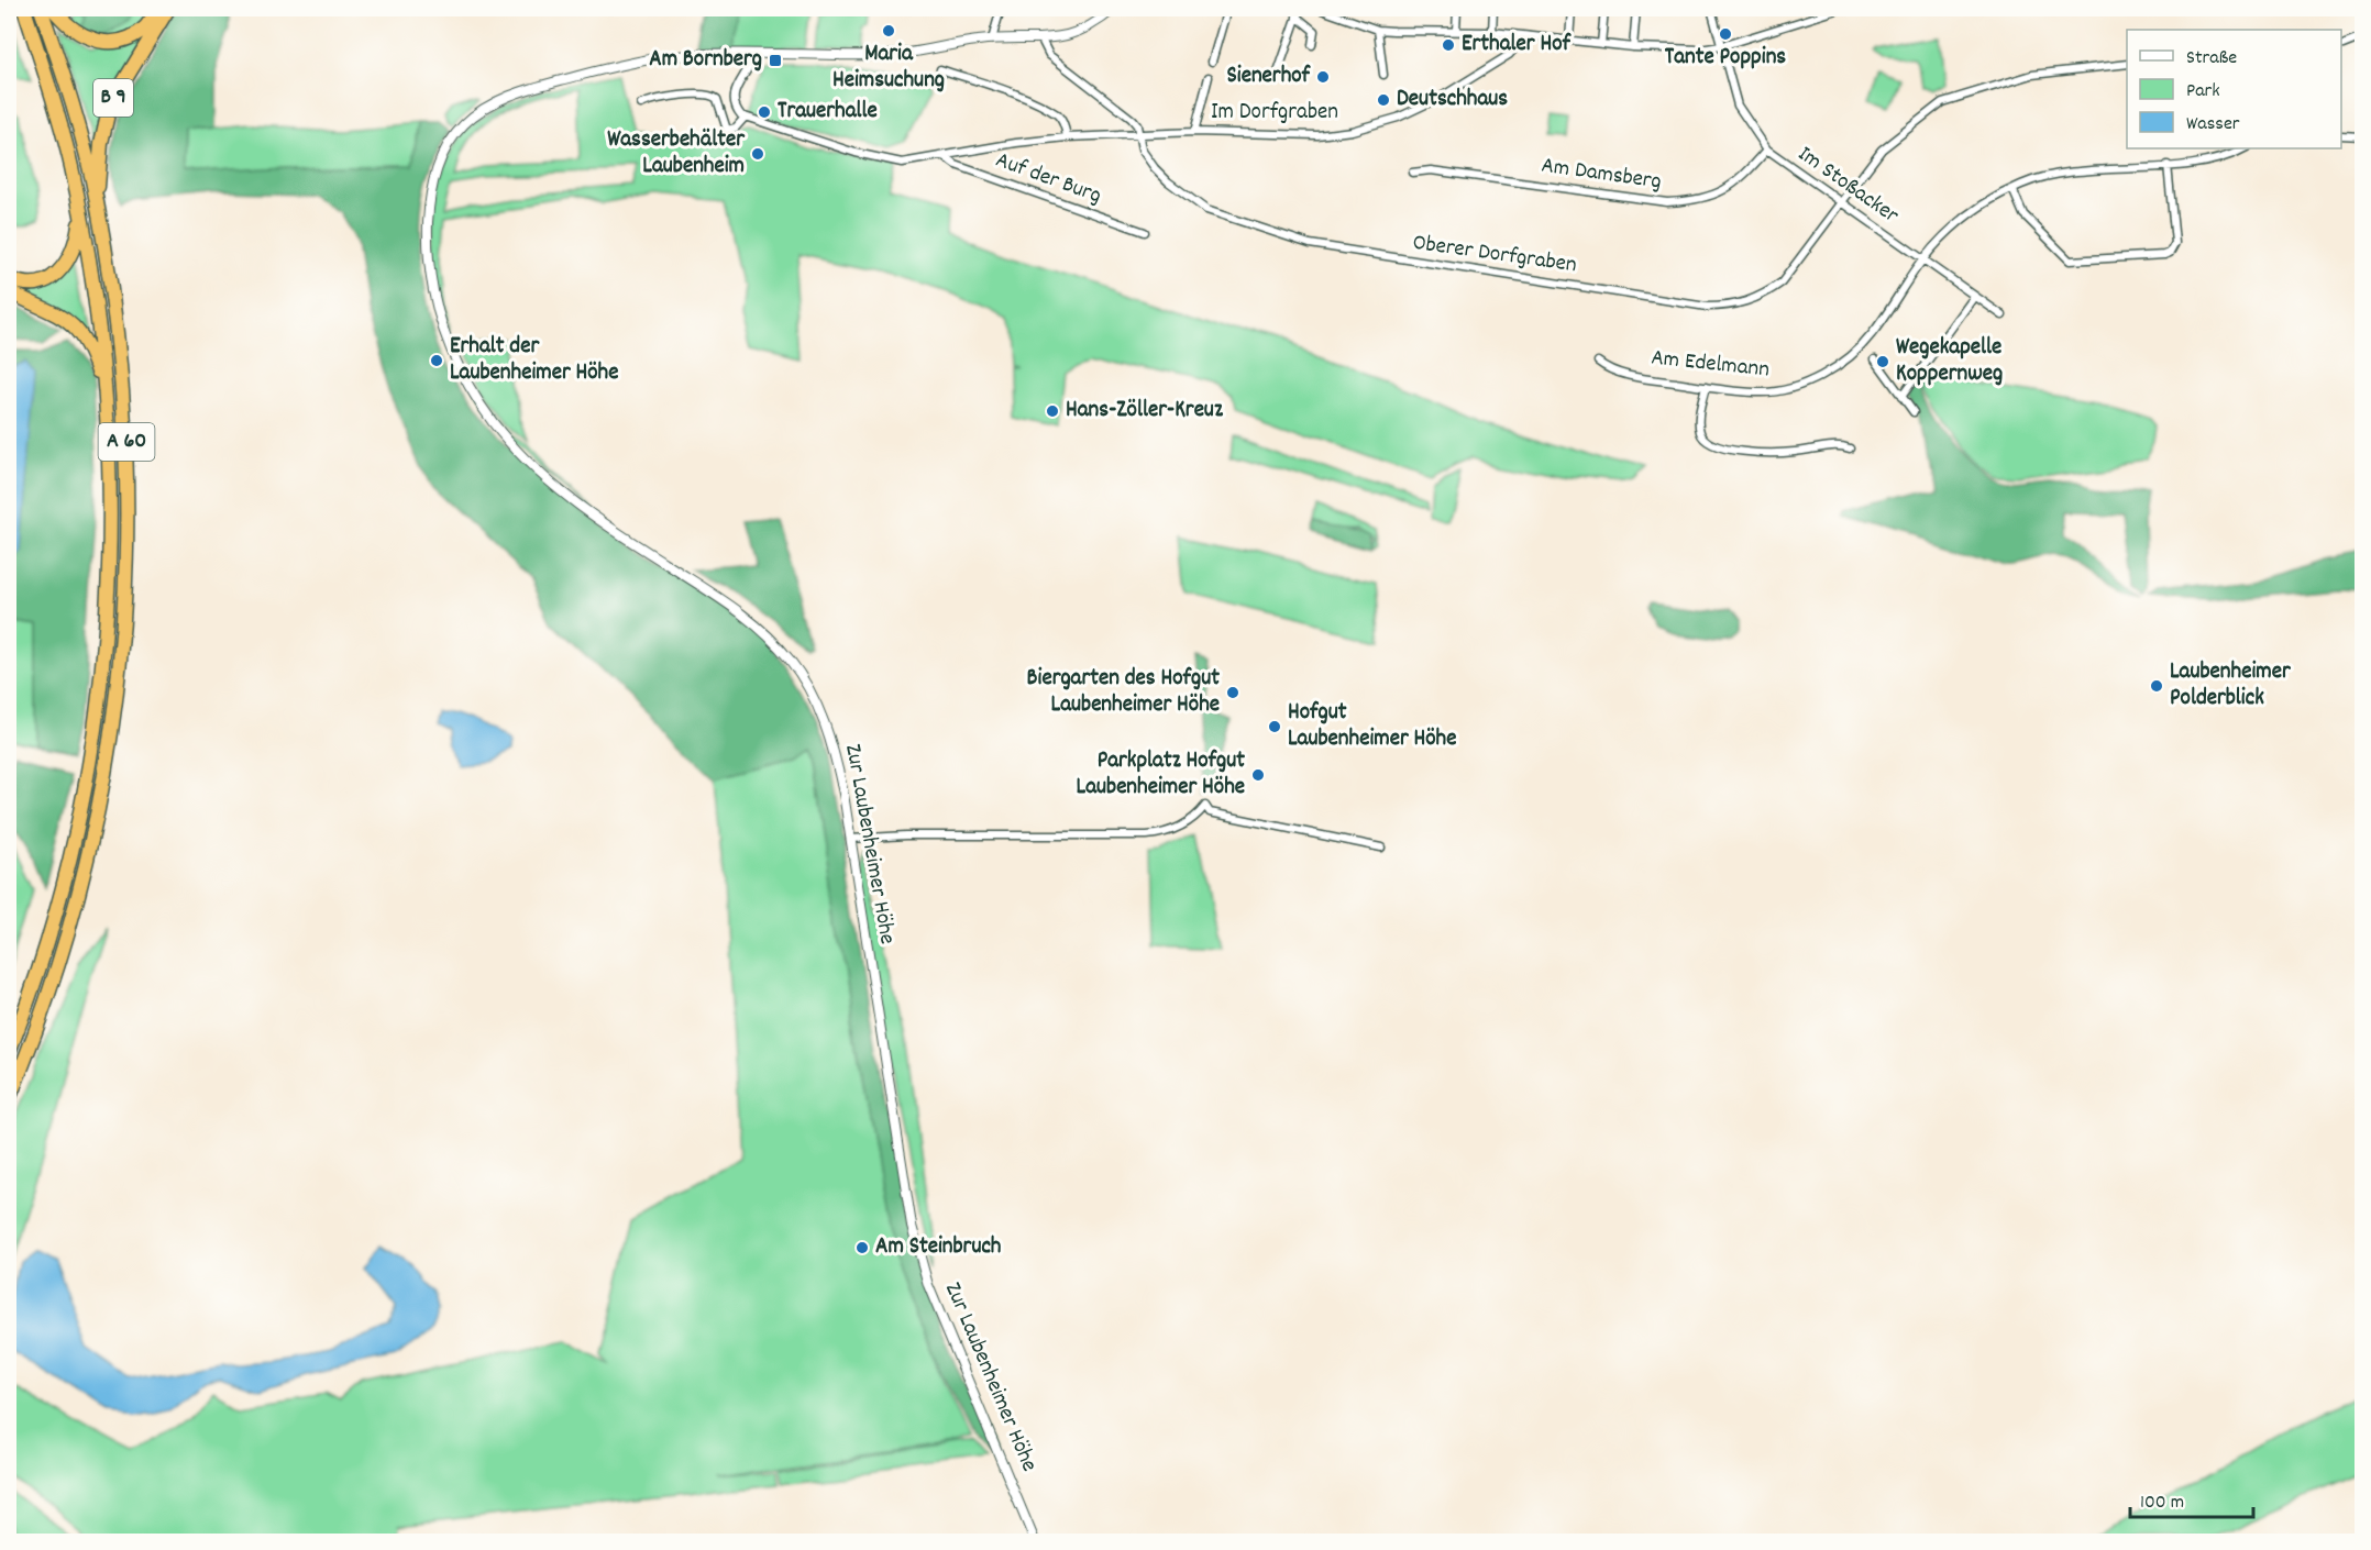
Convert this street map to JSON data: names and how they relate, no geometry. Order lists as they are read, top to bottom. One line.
{"streets":{"highway":["B 9","A 60"],"street":["Im Dorfgraben","Am Damsberg","Auf der Burg","Im Stoßacker","Oberer Dorfgraben","Am Edelmann","Zur Laubenheimer Höhe"]},"crossings":[["B 9","A 60"],["Im Dorfgraben","Oberer Dorfgraben"],["Am Damsberg","Im Stoßacker"],["Im Stoßacker","Oberer Dorfgraben"],["Im Stoßacker","Am Edelmann"]],"places":{"other":["Maria Heimsuchung","Tante Poppins","Erthaler Hof","Sienerhof","Deutschhaus","Trauerhalle","Wasserbehälter Laubenheim","Erhalt der Laubenheimer Höhe","Wegekapelle Koppernweg","Hans-Zöller-Kreuz","Laubenheimer Polderblick","Biergarten des Hofgut Laubenheimer Höhe","Hofgut Laubenheimer Höhe","Parkplatz Hofgut Laubenheimer Höhe","Am Steinbruch"],"transit":["Am Bornberg"]},"legend":["Straße","Park","Wasser"],"scale_bar":"100 m"}
